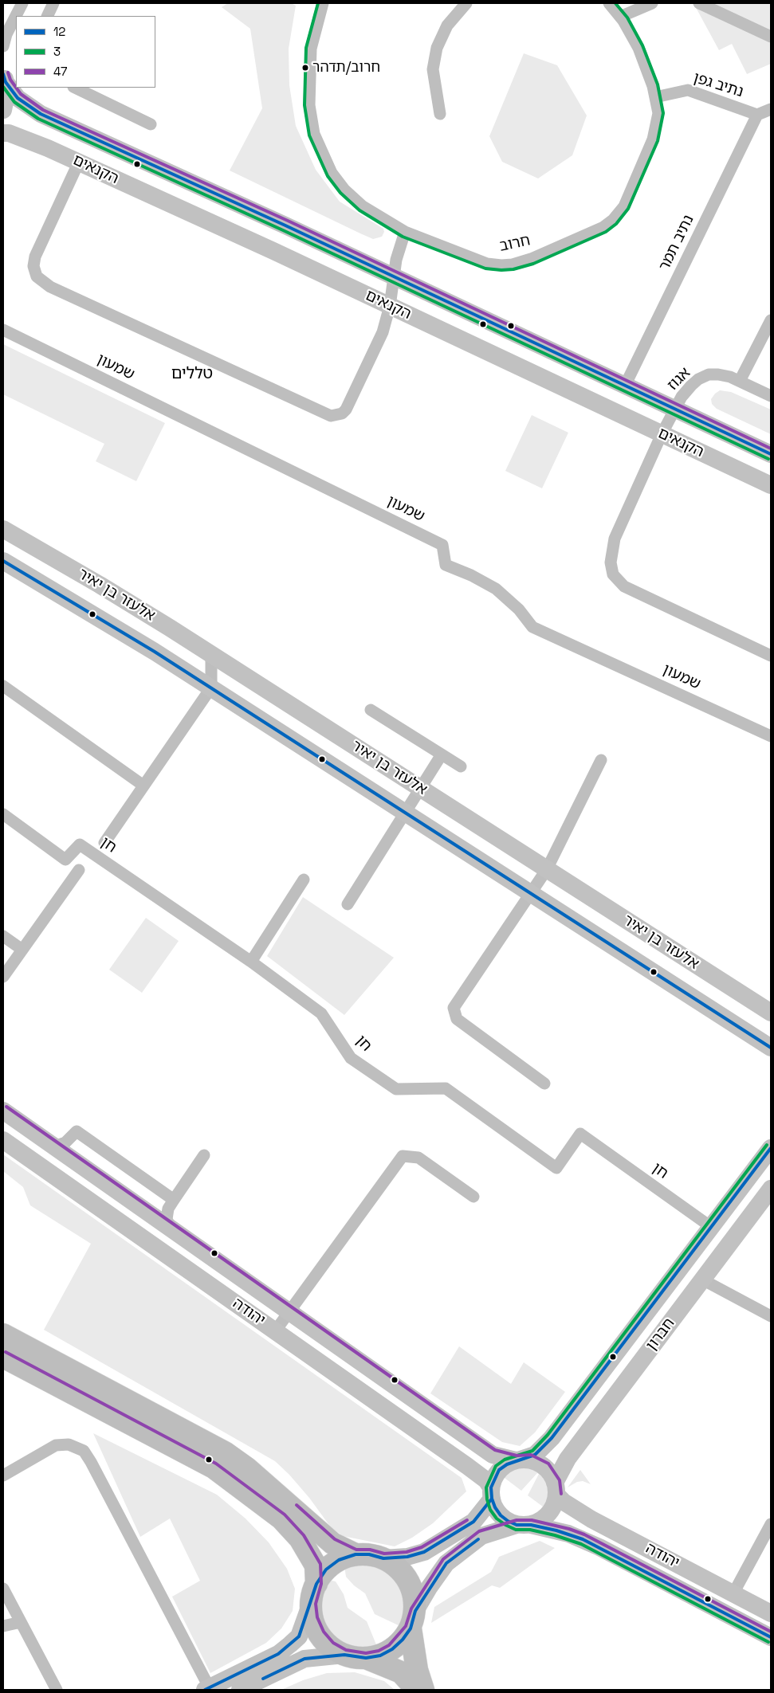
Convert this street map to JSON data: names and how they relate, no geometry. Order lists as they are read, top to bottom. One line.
{"streets":{"street":["נתיב גפן","הקנאים","נתיב תמר","חרוב","שמעון","אגוז","אלעזר בן יאיר","חן","יהודה","חברון"]},"crossings":[["נתיב גפן","נתיב תמר"],["נתיב גפן","חרוב"],["הקנאים","נתיב תמר"],["הקנאים","אגוז"],["חן","חברון"],["יהודה","חברון"]],"districts":["טללים"],"places":["חרוב/תדהר"],"lines":["transit line 3","transit line 47","transit line 12"],"legend":["12","3","47"]}
